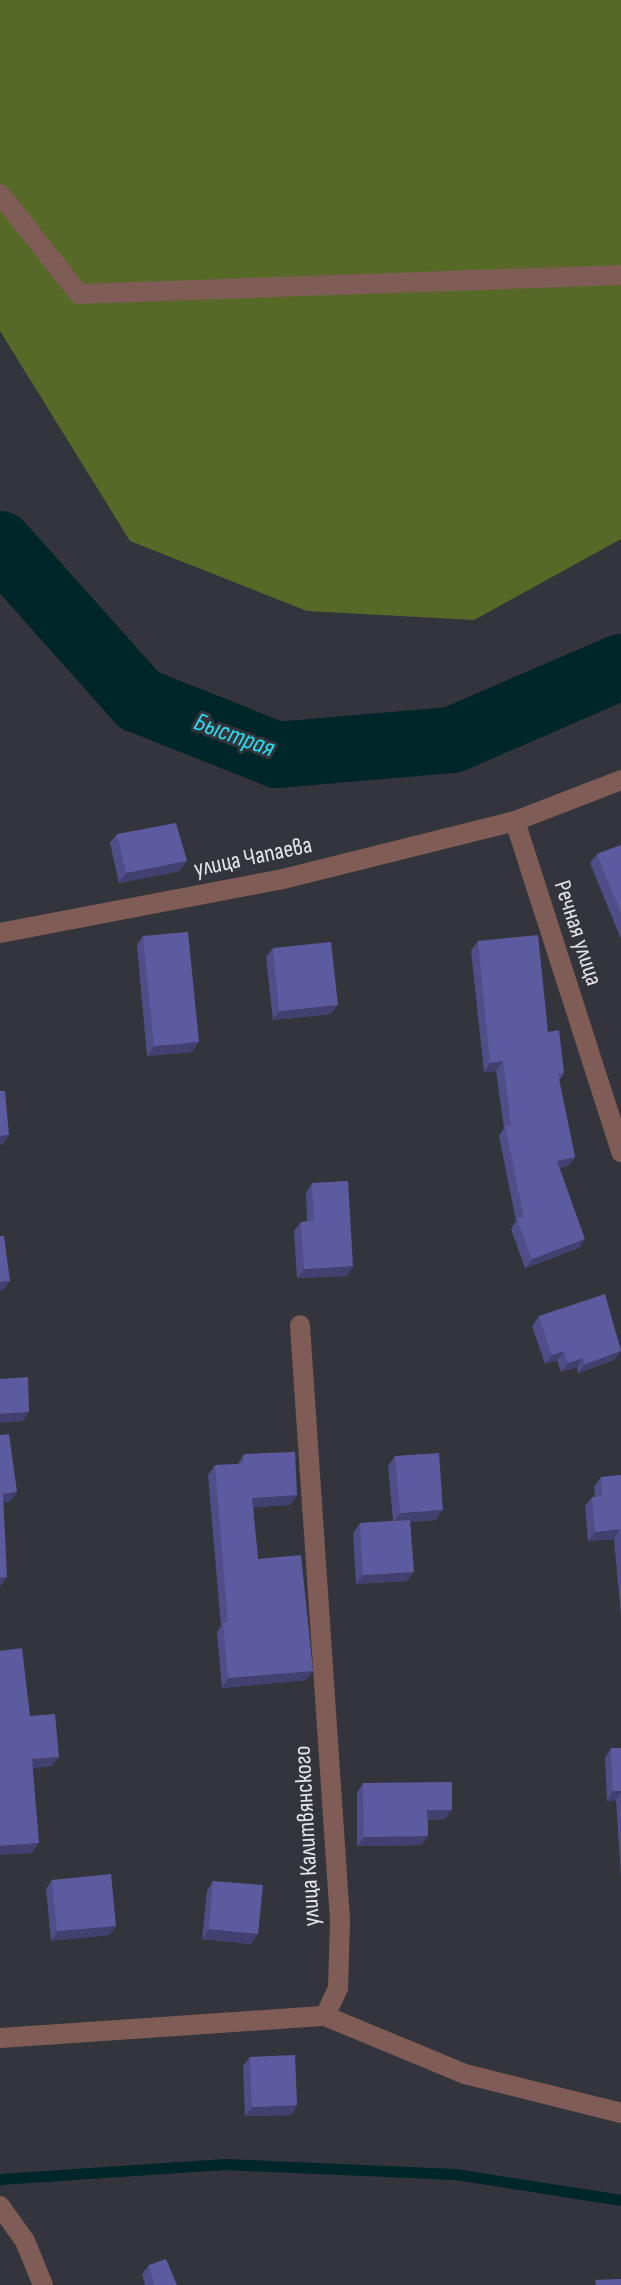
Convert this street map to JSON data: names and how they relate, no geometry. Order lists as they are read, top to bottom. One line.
{"streets":{"street":["улица Чапаева","Речная улица","улица Калитвянского"]},"crossings":[["улица Чапаева","Речная улица"]],"water":["Быстрая"]}
